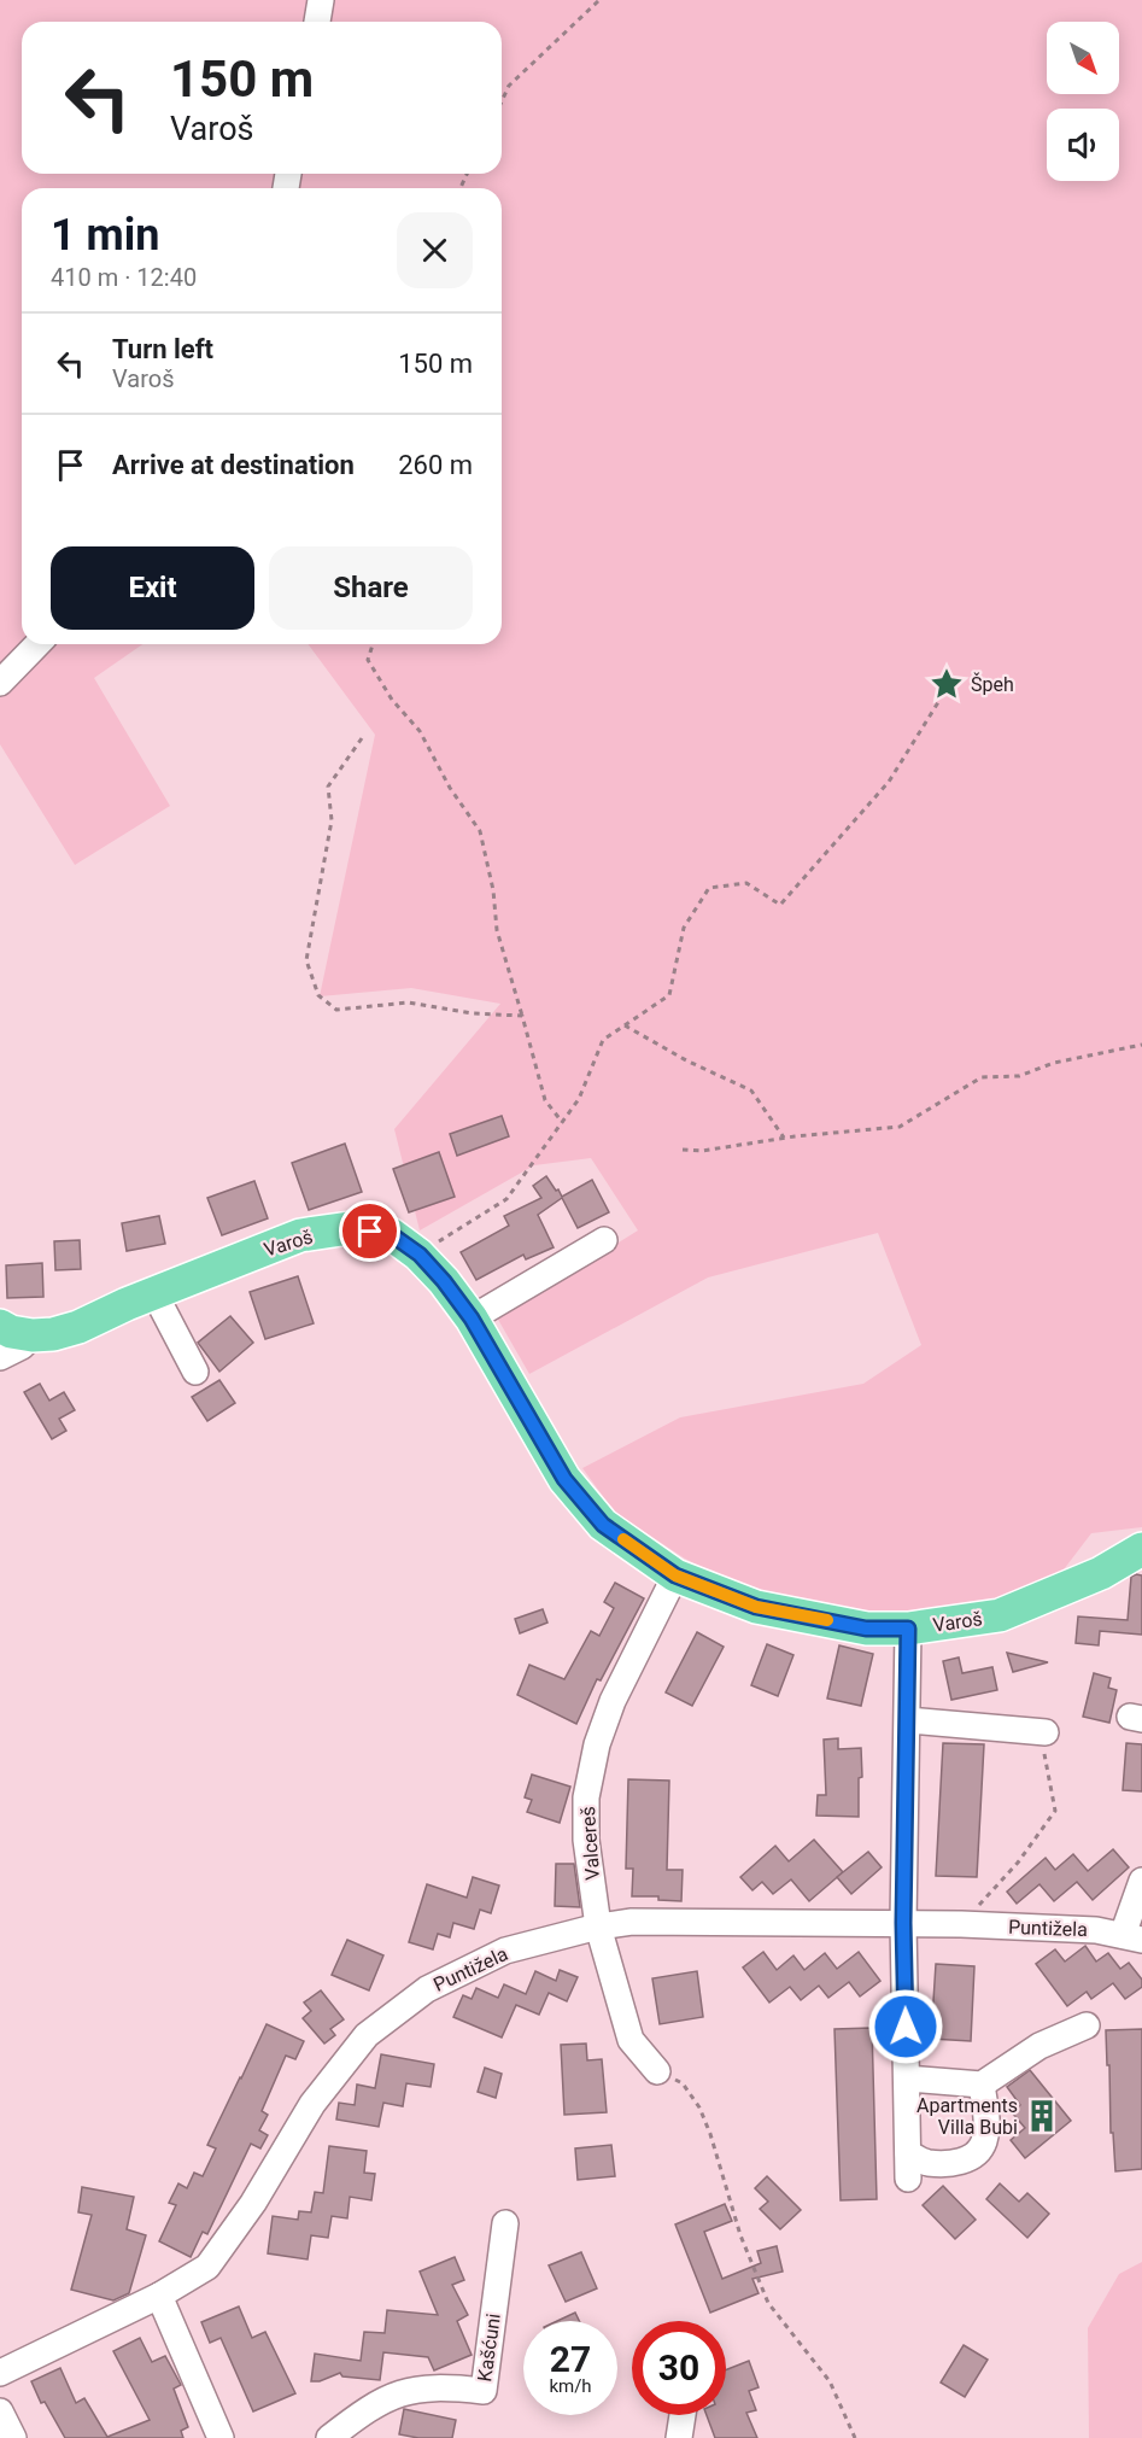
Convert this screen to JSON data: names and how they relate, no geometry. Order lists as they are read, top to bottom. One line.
{"streets":{"main road":["Varoš"],"street":["Valcereš","Puntižela","Kašćuni"]},"crossings":[["Varoš","Valcereš"],["Valcereš","Puntižela"]],"places":{"place":["Špeh"],"building":["Apartments Villa Bubi"]},"north":"bottom right","page":{"turn":["150 m","Varoš"],"heading":["1 min","410 m · 12:40"],"list":[{"name":"Turn left","note":"Varoš","value":"150 m"},{"name":"Arrive at destination","value":"260 m"}],"buttons":["Exit","Share"],"speed":"27 km/h","limit":"30"}}
